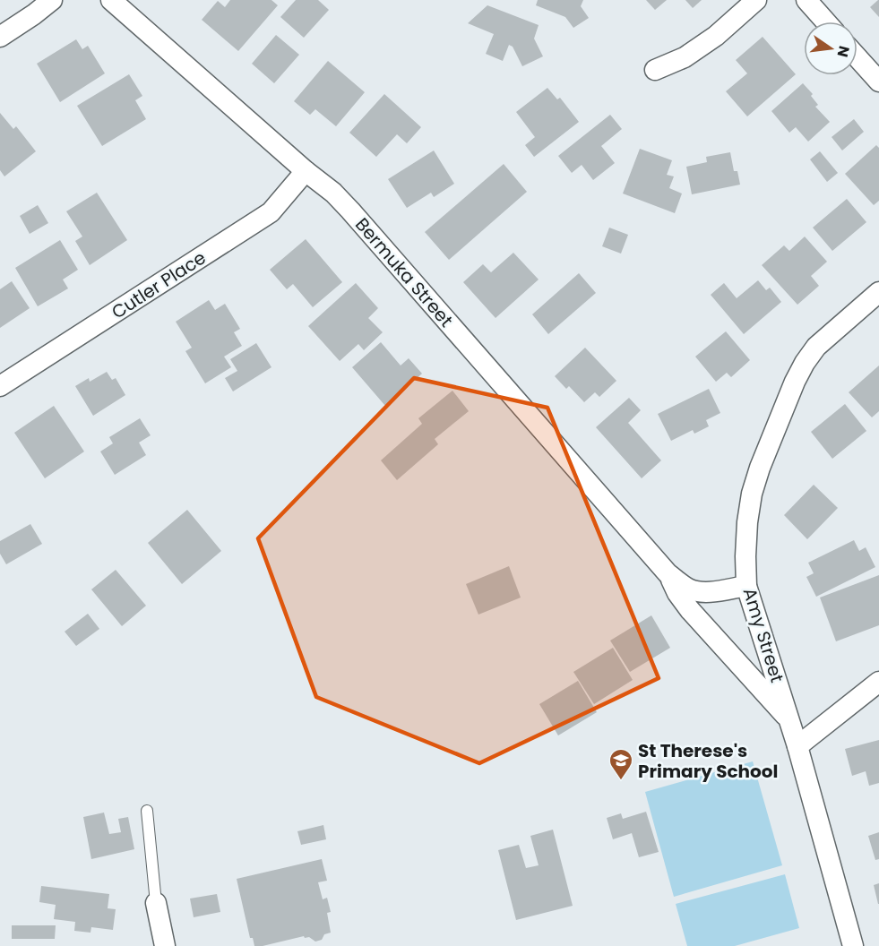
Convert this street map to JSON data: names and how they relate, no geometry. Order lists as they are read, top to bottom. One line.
{"streets":{"street":["Bermuka Street","Cutler Place","Amy Street"]},"crossings":[["Bermuka Street","Cutler Place"],["Bermuka Street","Amy Street"]],"places":{"school or university":["St Therese's Primary School"]},"north":"right"}
